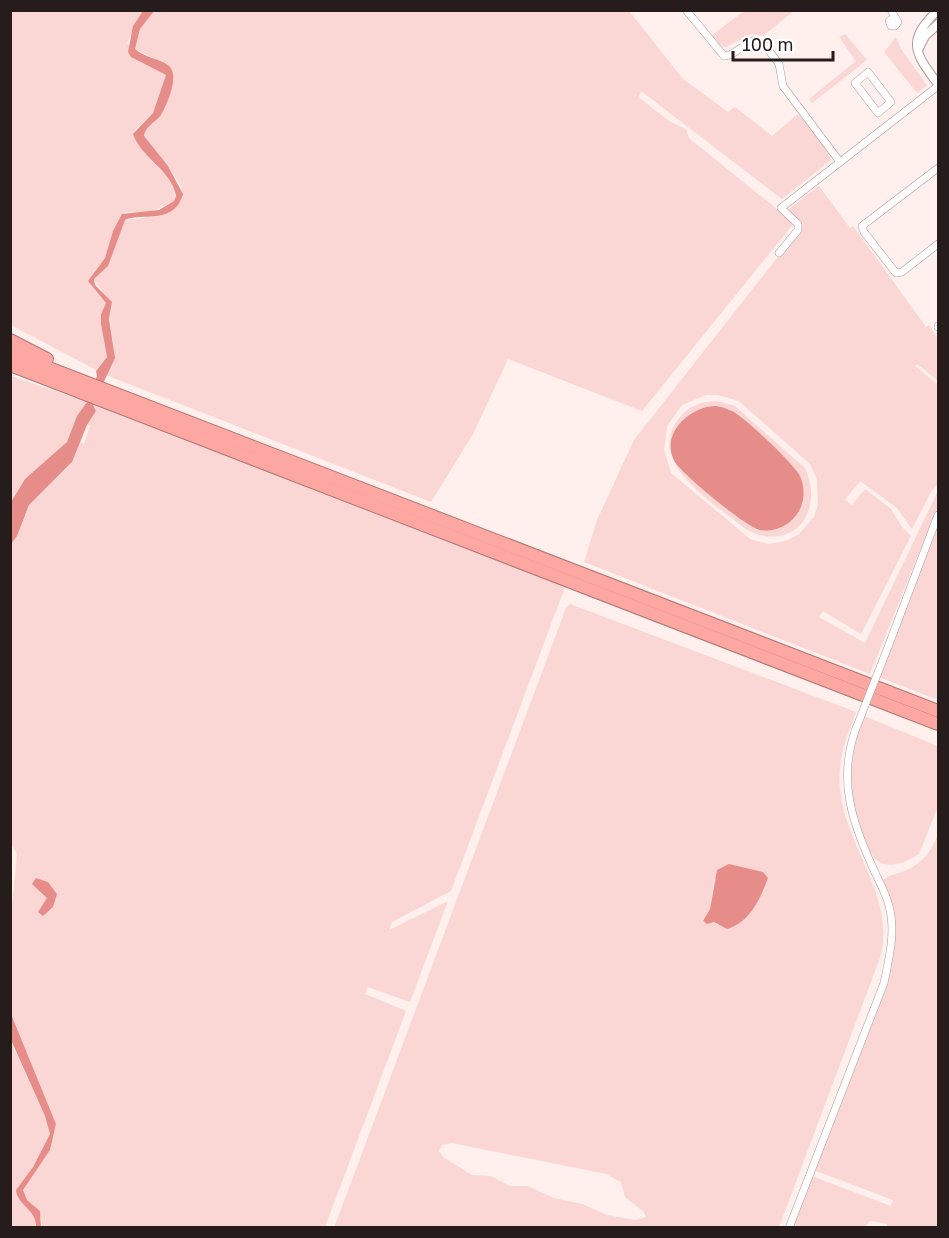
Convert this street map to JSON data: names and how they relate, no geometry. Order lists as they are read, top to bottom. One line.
{"scale_bar":"100 m"}
